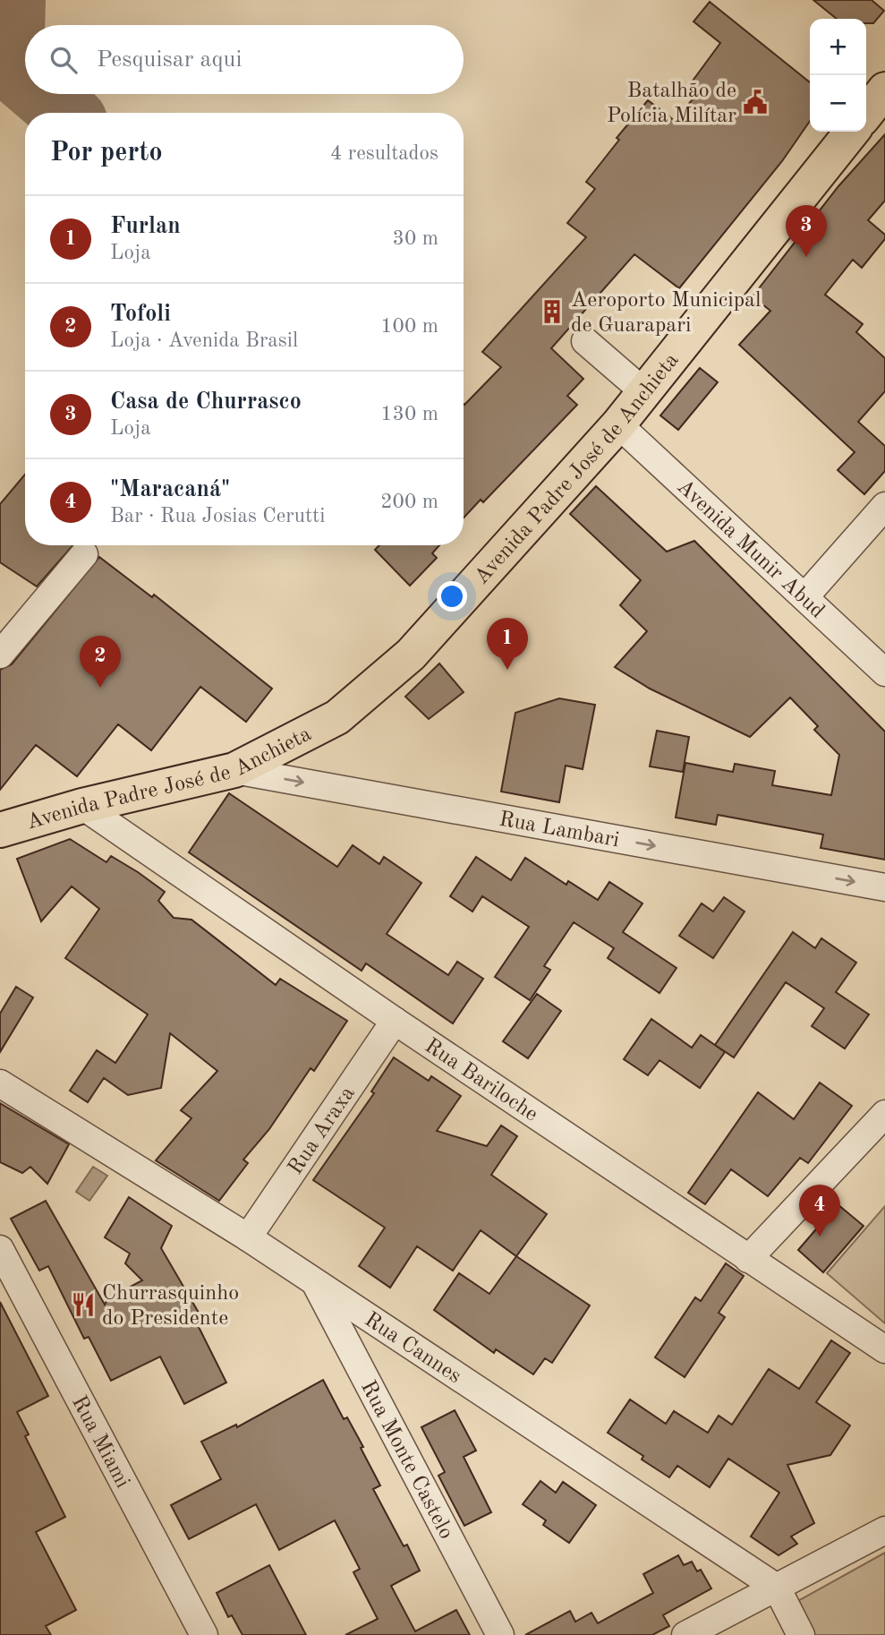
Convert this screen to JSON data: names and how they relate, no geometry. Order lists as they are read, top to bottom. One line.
{"streets":{"main road":["Avenida Padre José de Anchieta"],"street":["Avenida Munir Abud","Rua Lambari","Rua Bariloche","Rua Araxa","Rua Cannes","Rua Miami","Rua Monte Castelo"]},"crossings":[["Avenida Padre José de Anchieta","Avenida Munir Abud"],["Avenida Padre José de Anchieta","Rua Lambari"],["Avenida Padre José de Anchieta","Rua Bariloche"],["Rua Bariloche","Rua Araxa"],["Rua Araxa","Rua Cannes"],["Rua Cannes","Rua Monte Castelo"]],"one_way":["Rua Lambari"],"places":{"public building":["Batalhão de Polícia Milítar"],"building":["Aeroporto Municipal de Guarapari"],"restaurant":["Churrasquinho do Presidente"]},"page":{"map_buttons":["+","−"],"search":"Pesquisar aqui","heading":["Por perto","4 resultados"],"list":[{"mark":"1","name":"Furlan","note":"Loja","value":"30 m"},{"mark":"2","name":"Tofoli","note":"Loja · Avenida Brasil","value":"100 m"},{"mark":"3","name":"Casa de Churrasco","note":"Loja","value":"130 m"},{"mark":"4","name":"\"Maracaná\"","note":"Bar · Rua Josias Cerutti","value":"200 m"}],"pins":["3","1","2","4"]}}
